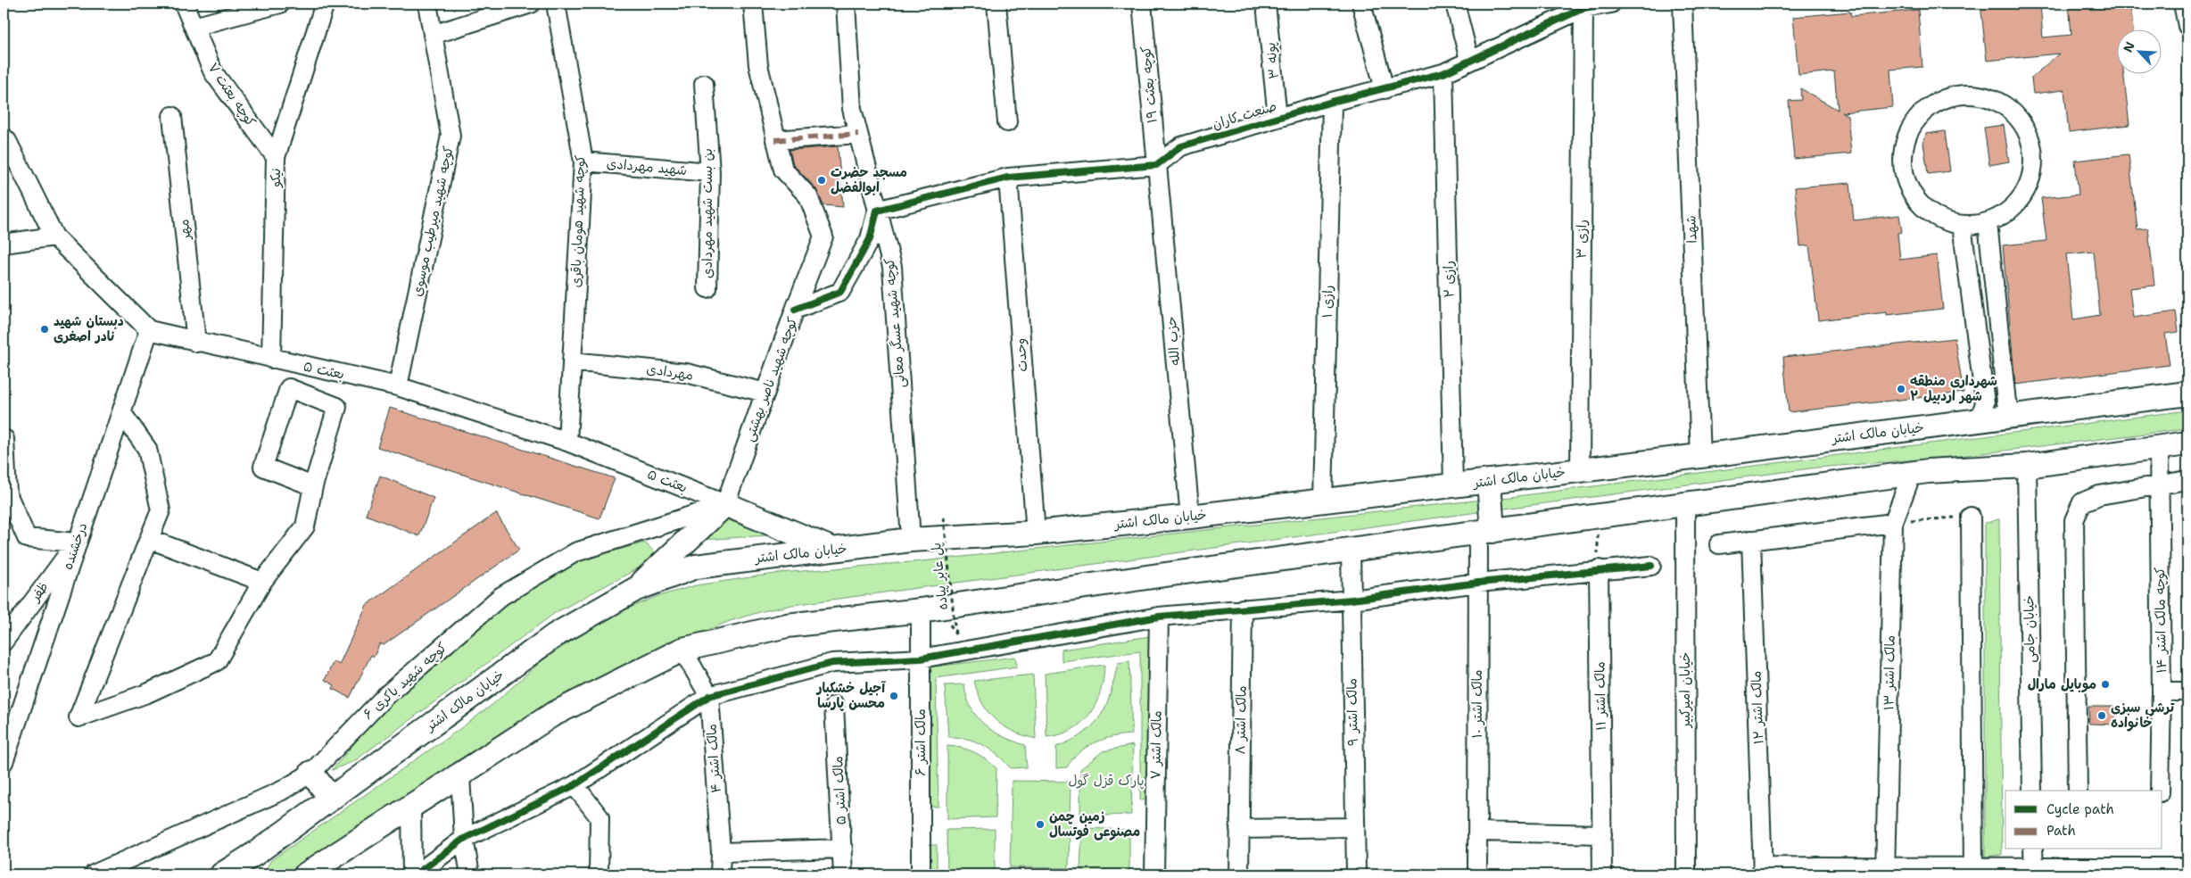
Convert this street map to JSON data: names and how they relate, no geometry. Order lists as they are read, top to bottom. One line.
{"streets":{"main road":["خیابان مالک اشتر"],"street":["پونه ۳","کوچه بعثت ۱۹","کوچه بعثت ۷","صنعت کاران","شهید مهردادی","نیکو","بن بست شهید مهردادی","کوچه شهید میرطیب موسوی","کوچه شهید هومان باقری","مهر","شهدا","رازی ۳","رازی ۲","رازی ۱","کوچه شهید عسگر معانی","حزب الله","وحدت","بعثت ۵","مهردادی","کوچه شهید ناصر بهشتی","درخشنده","ظفر","کوچه مالک اشتر ۱۴","خیابان جامی","مالک اشتر ۱۳","کوچه شهید باکری ۶","خیابان امیرکبیر","مالک اشتر ۱۱","مالک اشتر ۱۰","مالک اشتر ۱۲","مالک اشتر ۹","مالک اشتر ۸","مالک اشتر ۶","مالک اشتر ۷","مالک اشتر ۴","مالک اشتر ۵"],"path":["پل عابر پیاده"]},"crossings":[["پونه ۳","صنعت کاران"],["کوچه بعثت ۱۹","صنعت کاران"],["کوچه بعثت ۱۹","حزب الله"],["کوچه بعثت ۷","نیکو"],["صنعت کاران","رازی ۳"],["صنعت کاران","رازی ۲"],["صنعت کاران","رازی ۱"],["صنعت کاران","حزب الله"],["شهید مهردادی","بن بست شهید مهردادی"],["شهید مهردادی","کوچه شهید هومان باقری"],["نیکو","بعثت ۵"],["کوچه شهید میرطیب موسوی","بعثت ۵"],["کوچه شهید هومان باقری","بعثت ۵"],["کوچه شهید هومان باقری","مهردادی"],["مهر","بعثت ۵"],["شهدا","خیابان مالک اشتر"],["رازی ۳","خیابان مالک اشتر"],["رازی ۲","خیابان مالک اشتر"],["رازی ۱","خیابان مالک اشتر"],["کوچه شهید عسگر معانی","خیابان مالک اشتر"],["حزب الله","خیابان مالک اشتر"],["وحدت","خیابان مالک اشتر"],["بعثت ۵","کوچه شهید ناصر بهشتی"],["بعثت ۵","درخشنده"],["بعثت ۵","کوچه شهید باکری ۶"],["مهردادی","کوچه شهید ناصر بهشتی"],["کوچه شهید ناصر بهشتی","کوچه شهید باکری ۶"],["درخشنده","ظفر"]],"parks":["پارک قزل گول"],"places":["مسجد حضرت ابوالفضل","دبستان شهید نادر اصغری","شهرداری منطقه ۲ شهر اردبیل","موبایل مارال","آجیل خشکبار محسن پارسا","ترشی سبزی خانواده","زمین چمن مصنوعی فوتسال"],"legend":["Cycle path","Path"],"north":"top left"}
